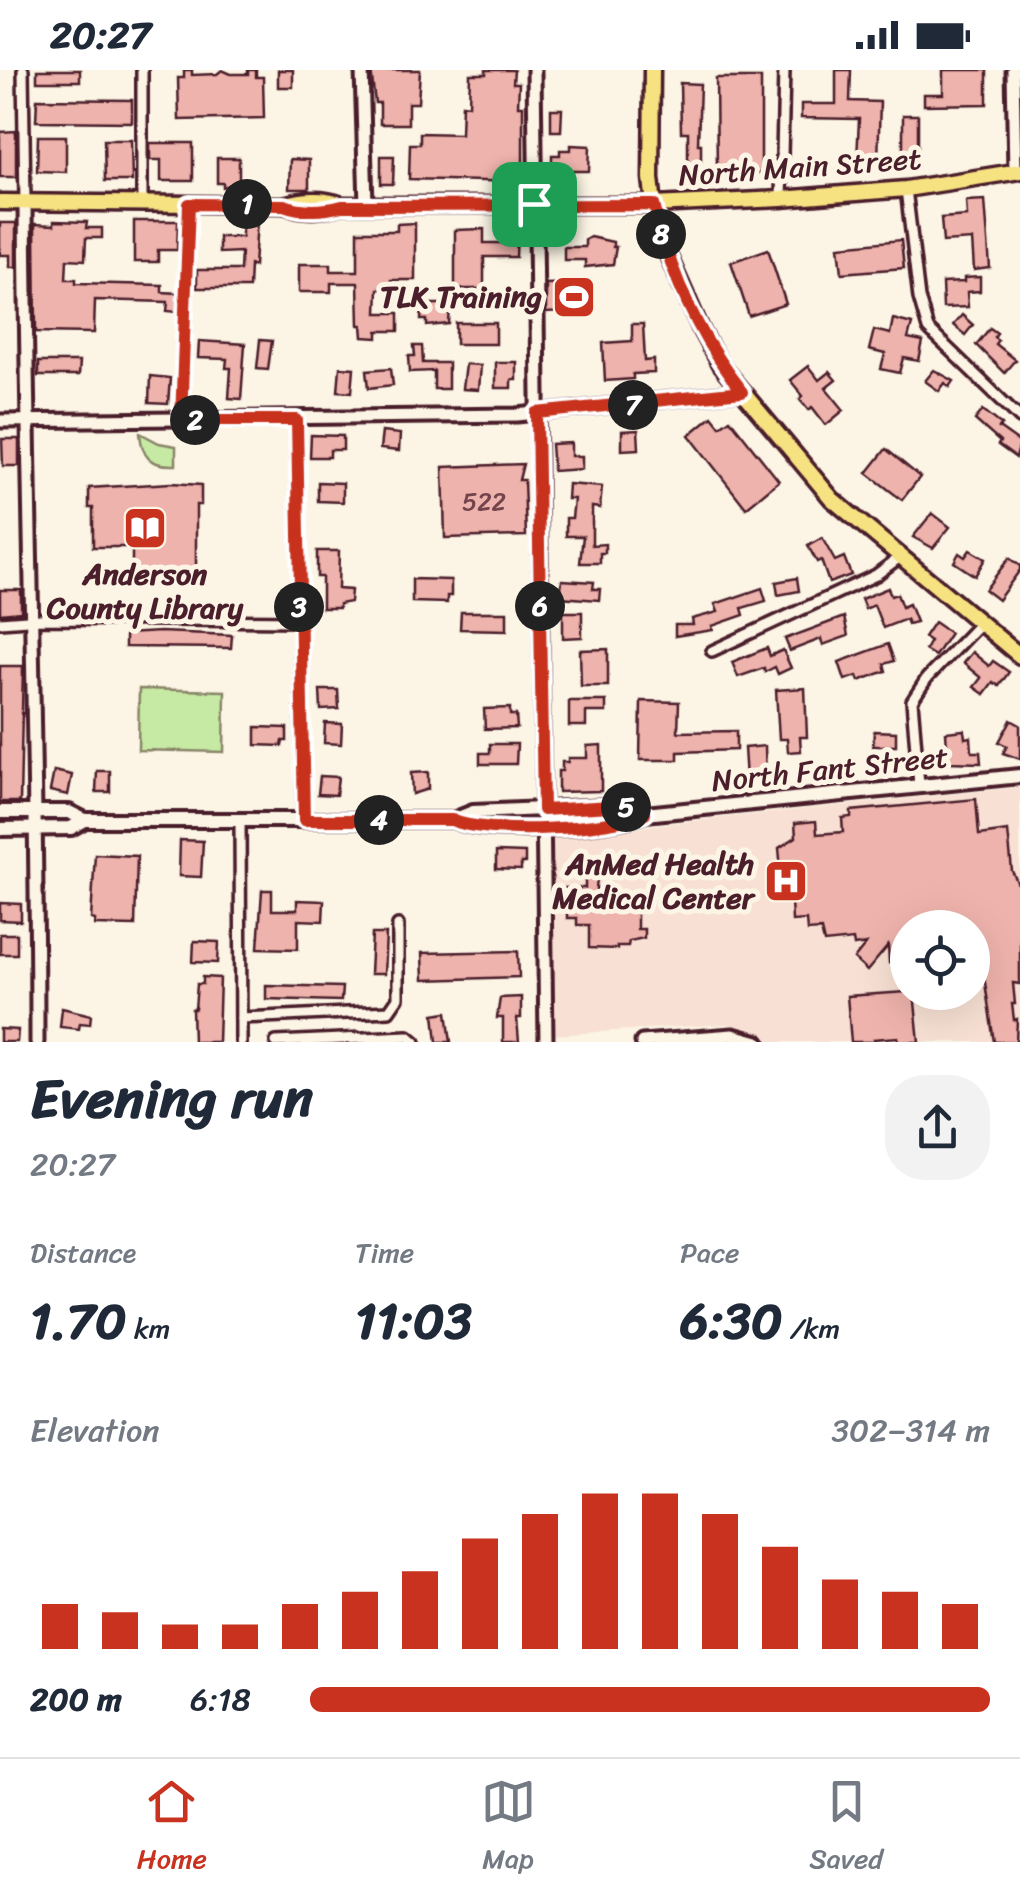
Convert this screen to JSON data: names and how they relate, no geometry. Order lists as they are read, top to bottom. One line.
{"streets":{"main road":["North Main Street","North Fant Street"]},"places":{"sports":["TLK Training"],"library":["Anderson County Library"],"hospital":["AnMed Health Medical Center"]},"house_numbers":["522"],"page":{"status":"20:27","pins":["1","8","7","2","6","3","5","4"],"heading":["Evening run","20:27"],"stats":[["Distance","1.70 km"],["Time","11:03"],["Pace","6:30 /km"]],"chart":["Elevation","302–314 m"],"list":[{"name":"200 m","note":"6:18"}],"tabs":["Home","Map","Saved"]}}
